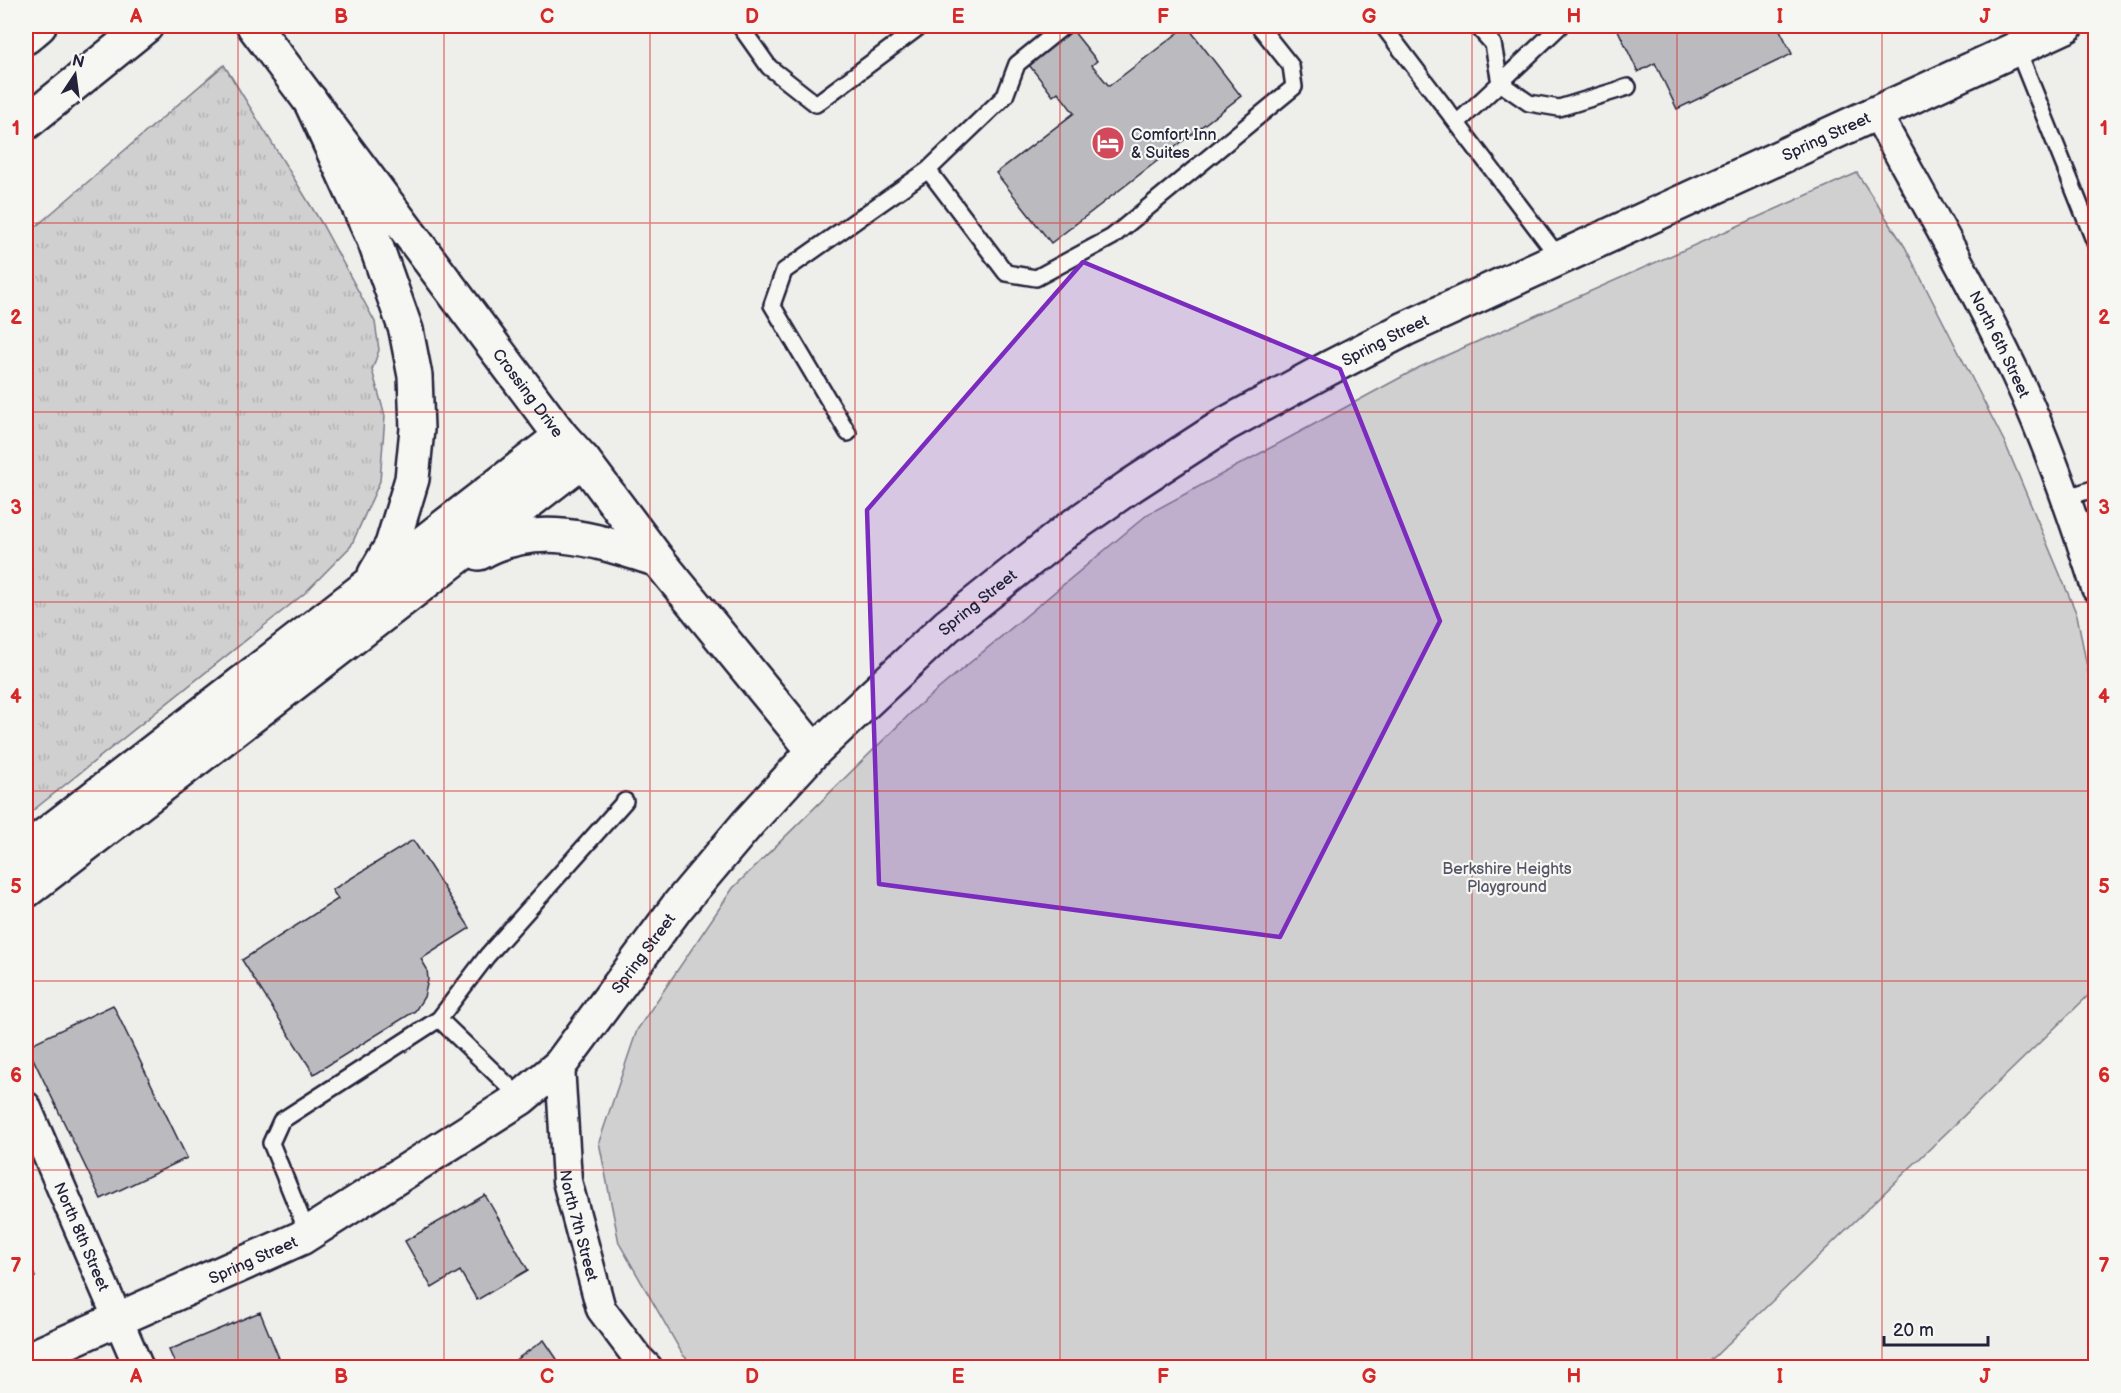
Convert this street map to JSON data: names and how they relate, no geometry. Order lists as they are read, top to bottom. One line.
{"streets":{"main road":["Spring Street","Crossing Drive"],"street":["North 6th Street","North 7th Street","North 8th Street"]},"crossings":[["Spring Street","North 6th Street"],["Spring Street","Crossing Drive"],["Spring Street","North 7th Street"],["Spring Street","North 8th Street"]],"parks":["Berkshire Heights Playground"],"places":{"hotel":["Comfort Inn & Suites"]},"scale_bar":"20 m","north":"top","grid":{"columns":["A","B","C","D","E","F","G","H","I","J"],"rows":["1","2","3","4","5","6","7"]}}
